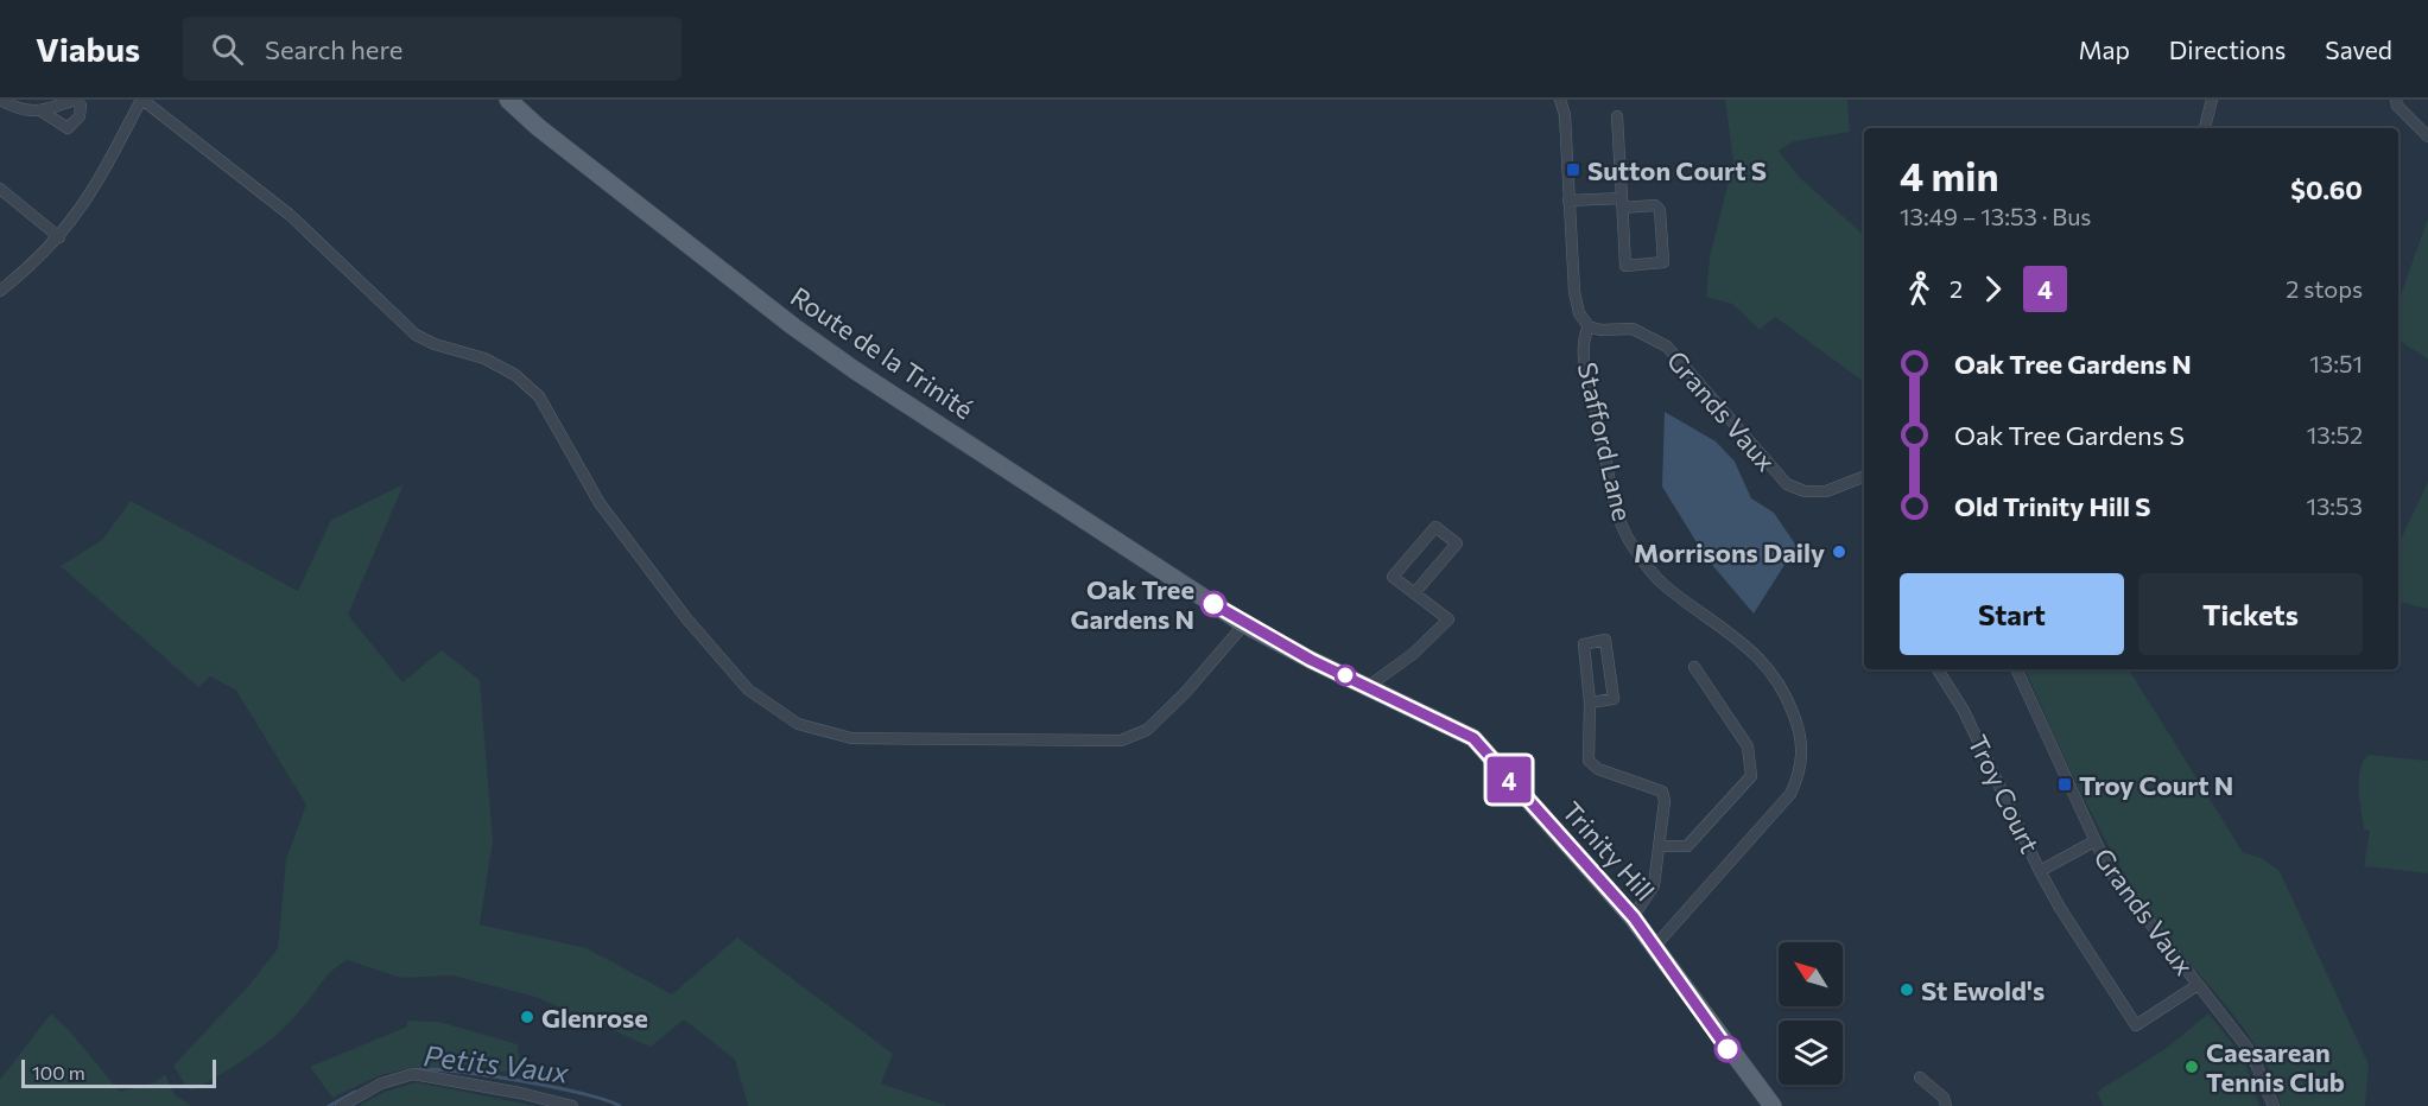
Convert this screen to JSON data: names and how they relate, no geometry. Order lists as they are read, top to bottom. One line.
{"streets":{"main road":["Route de la Trinité","Trinity Hill"],"street":["Grands Vaux","Stafford Lane","Troy Court"]},"crossings":[["Route de la Trinité","Trinity Hill"],["Grands Vaux","Stafford Lane"],["Grands Vaux","Troy Court"],["Stafford Lane","Trinity Hill"]],"water":["Petits Vaux"],"places":{"transit":["Sutton Court S","Troy Court N"],"other":["Morrisons Daily","Oak Tree Gardens N","St Ewold's","Glenrose","Caesarean Tennis Club"]},"lines":["bus line 4"],"scale_bar":"100 m","north":"top left","page":{"header":"Viabus","search":"Search here","nav":["Map","Directions","Saved"],"on_map":"4","heading":["4 min","13:49 – 13:53 · Bus","$0.60"],"legs":["2","4","2 stops"],"list":[{"name":"Oak Tree Gardens N","value":"13:51"},{"name":"Oak Tree Gardens S","value":"13:52"},{"name":"Old Trinity Hill S","value":"13:53"}],"buttons":["Start","Tickets"],"scale":"100 m"}}
